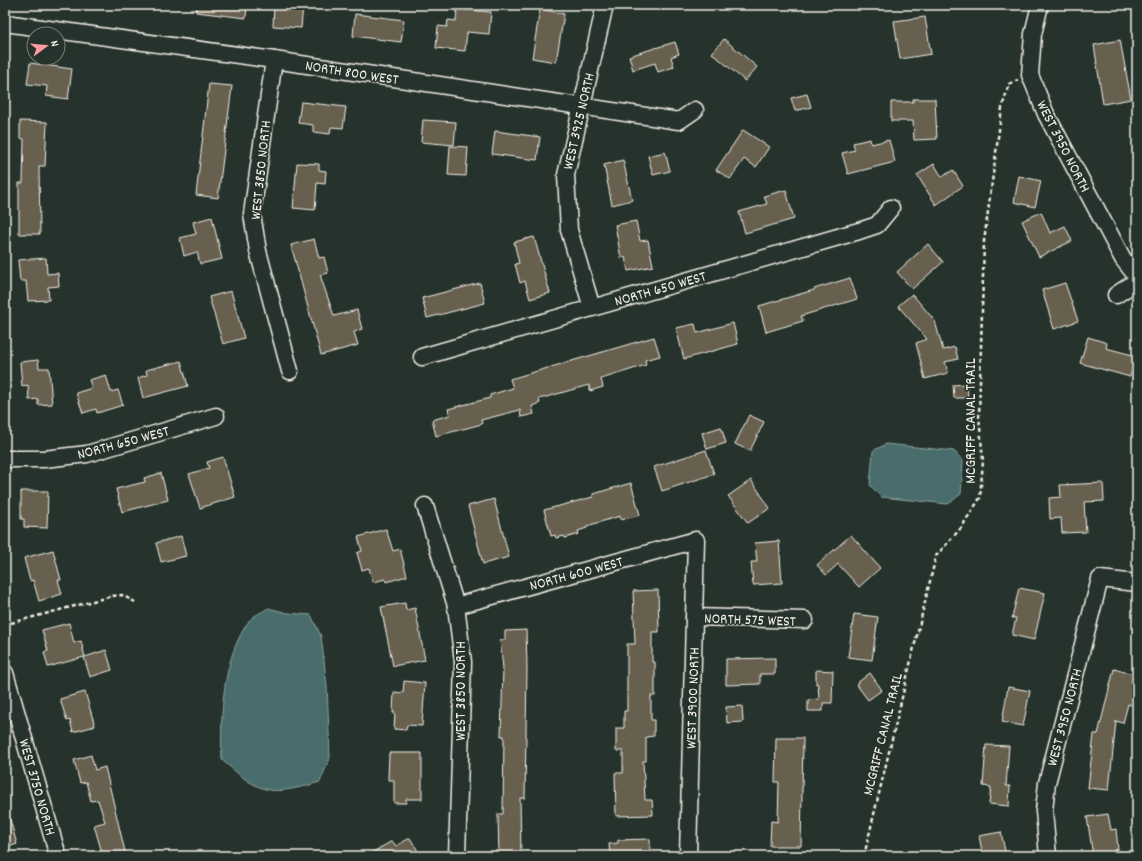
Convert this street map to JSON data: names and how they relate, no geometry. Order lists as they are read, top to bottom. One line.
{"streets":{"street":["NORTH 800 WEST","WEST 3925 NORTH","WEST 3950 NORTH","WEST 3850 NORTH","NORTH 650 WEST","NORTH 600 WEST","NORTH 575 WEST","WEST 3900 NORTH","WEST 3750 NORTH"],"path":["MCGRIFF CANAL TRAIL"]},"crossings":[["NORTH 800 WEST","WEST 3925 NORTH"],["NORTH 800 WEST","WEST 3850 NORTH"],["WEST 3925 NORTH","NORTH 650 WEST"],["WEST 3950 NORTH","MCGRIFF CANAL TRAIL"],["WEST 3850 NORTH","NORTH 600 WEST"],["NORTH 600 WEST","WEST 3900 NORTH"],["NORTH 575 WEST","WEST 3900 NORTH"]],"north":"right"}
